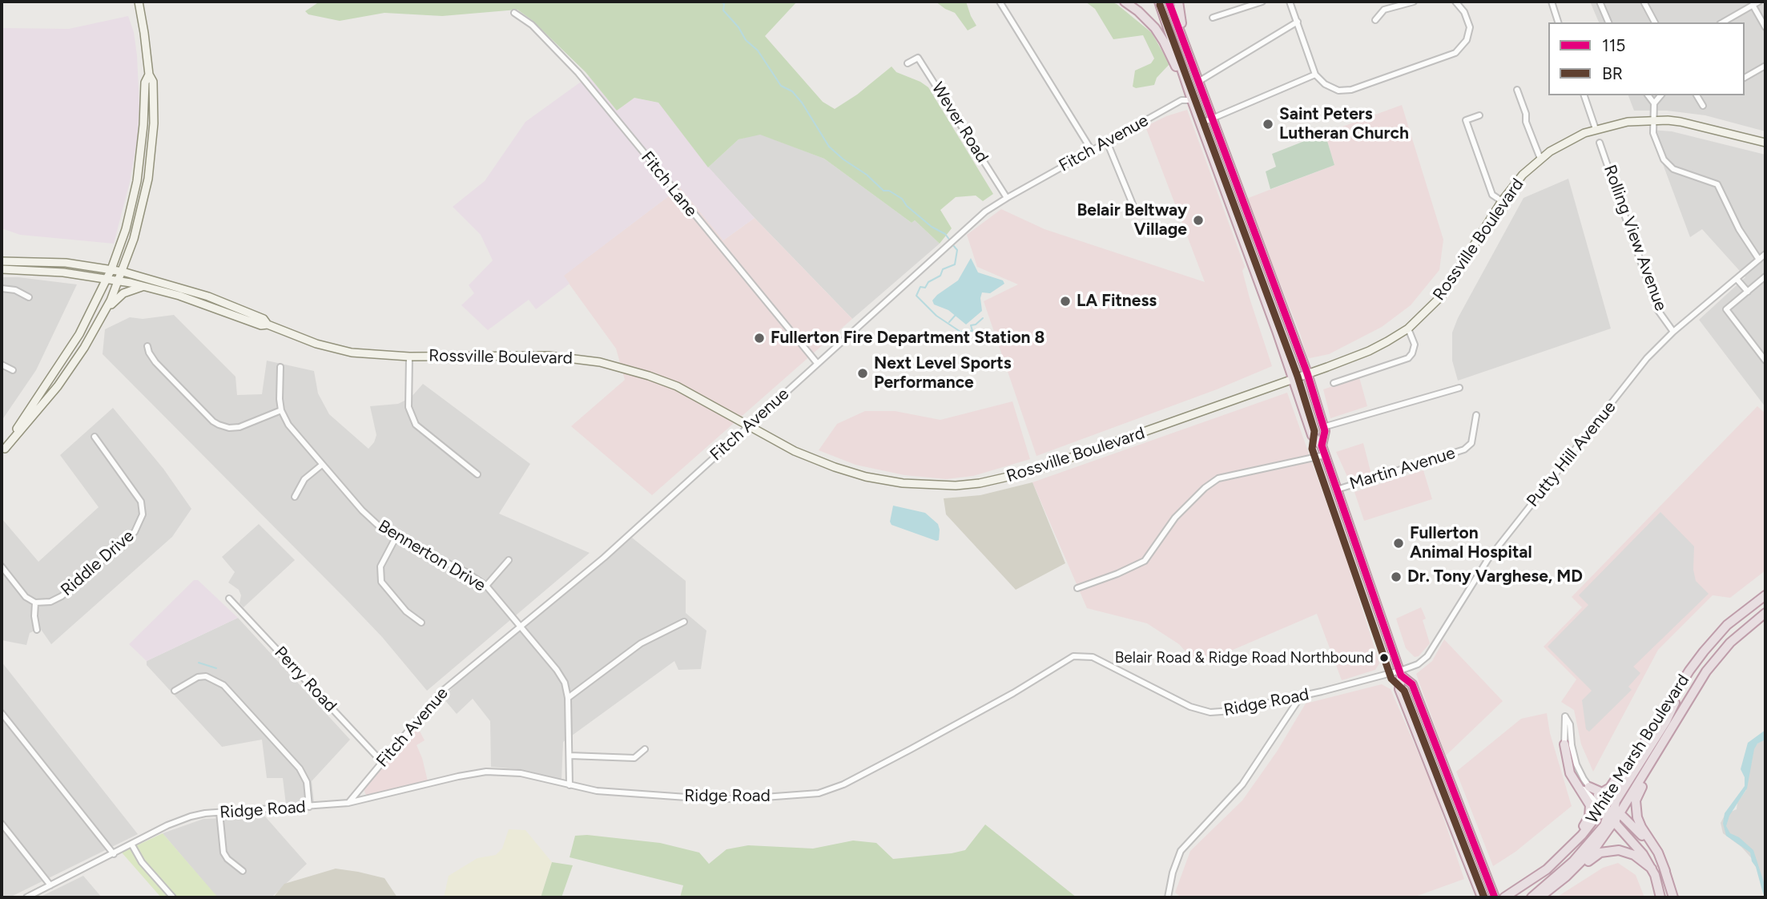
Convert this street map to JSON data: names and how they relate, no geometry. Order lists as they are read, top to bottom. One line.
{"streets":{"highway":["White Marsh Boulevard"],"main road":["Rossville Boulevard"],"street":["Wever Road","Fitch Avenue","Fitch Lane","Rolling View Avenue","Putty Hill Avenue","Martin Avenue","Bennerton Drive","Riddle Drive","Perry Road","Ridge Road"]},"crossings":[["Wever Road","Fitch Avenue"],["Fitch Avenue","Fitch Lane"],["Fitch Avenue","Rossville Boulevard"],["Fitch Avenue","Bennerton Drive"],["Fitch Avenue","Perry Road"],["Fitch Avenue","Ridge Road"],["Rolling View Avenue","Putty Hill Avenue"],["Putty Hill Avenue","Ridge Road"],["Bennerton Drive","Ridge Road"]],"places":["Saint Peters Lutheran Church","Belair Beltway Village","LA Fitness","Fullerton Fire Department Station 8","Next Level Sports Performance","Fullerton Animal Hospital","Dr. Tony Varghese, MD","Belair Road & Ridge Road Northbound"],"lines":["transit line 115","transit line BR"],"legend":["115","BR"]}
